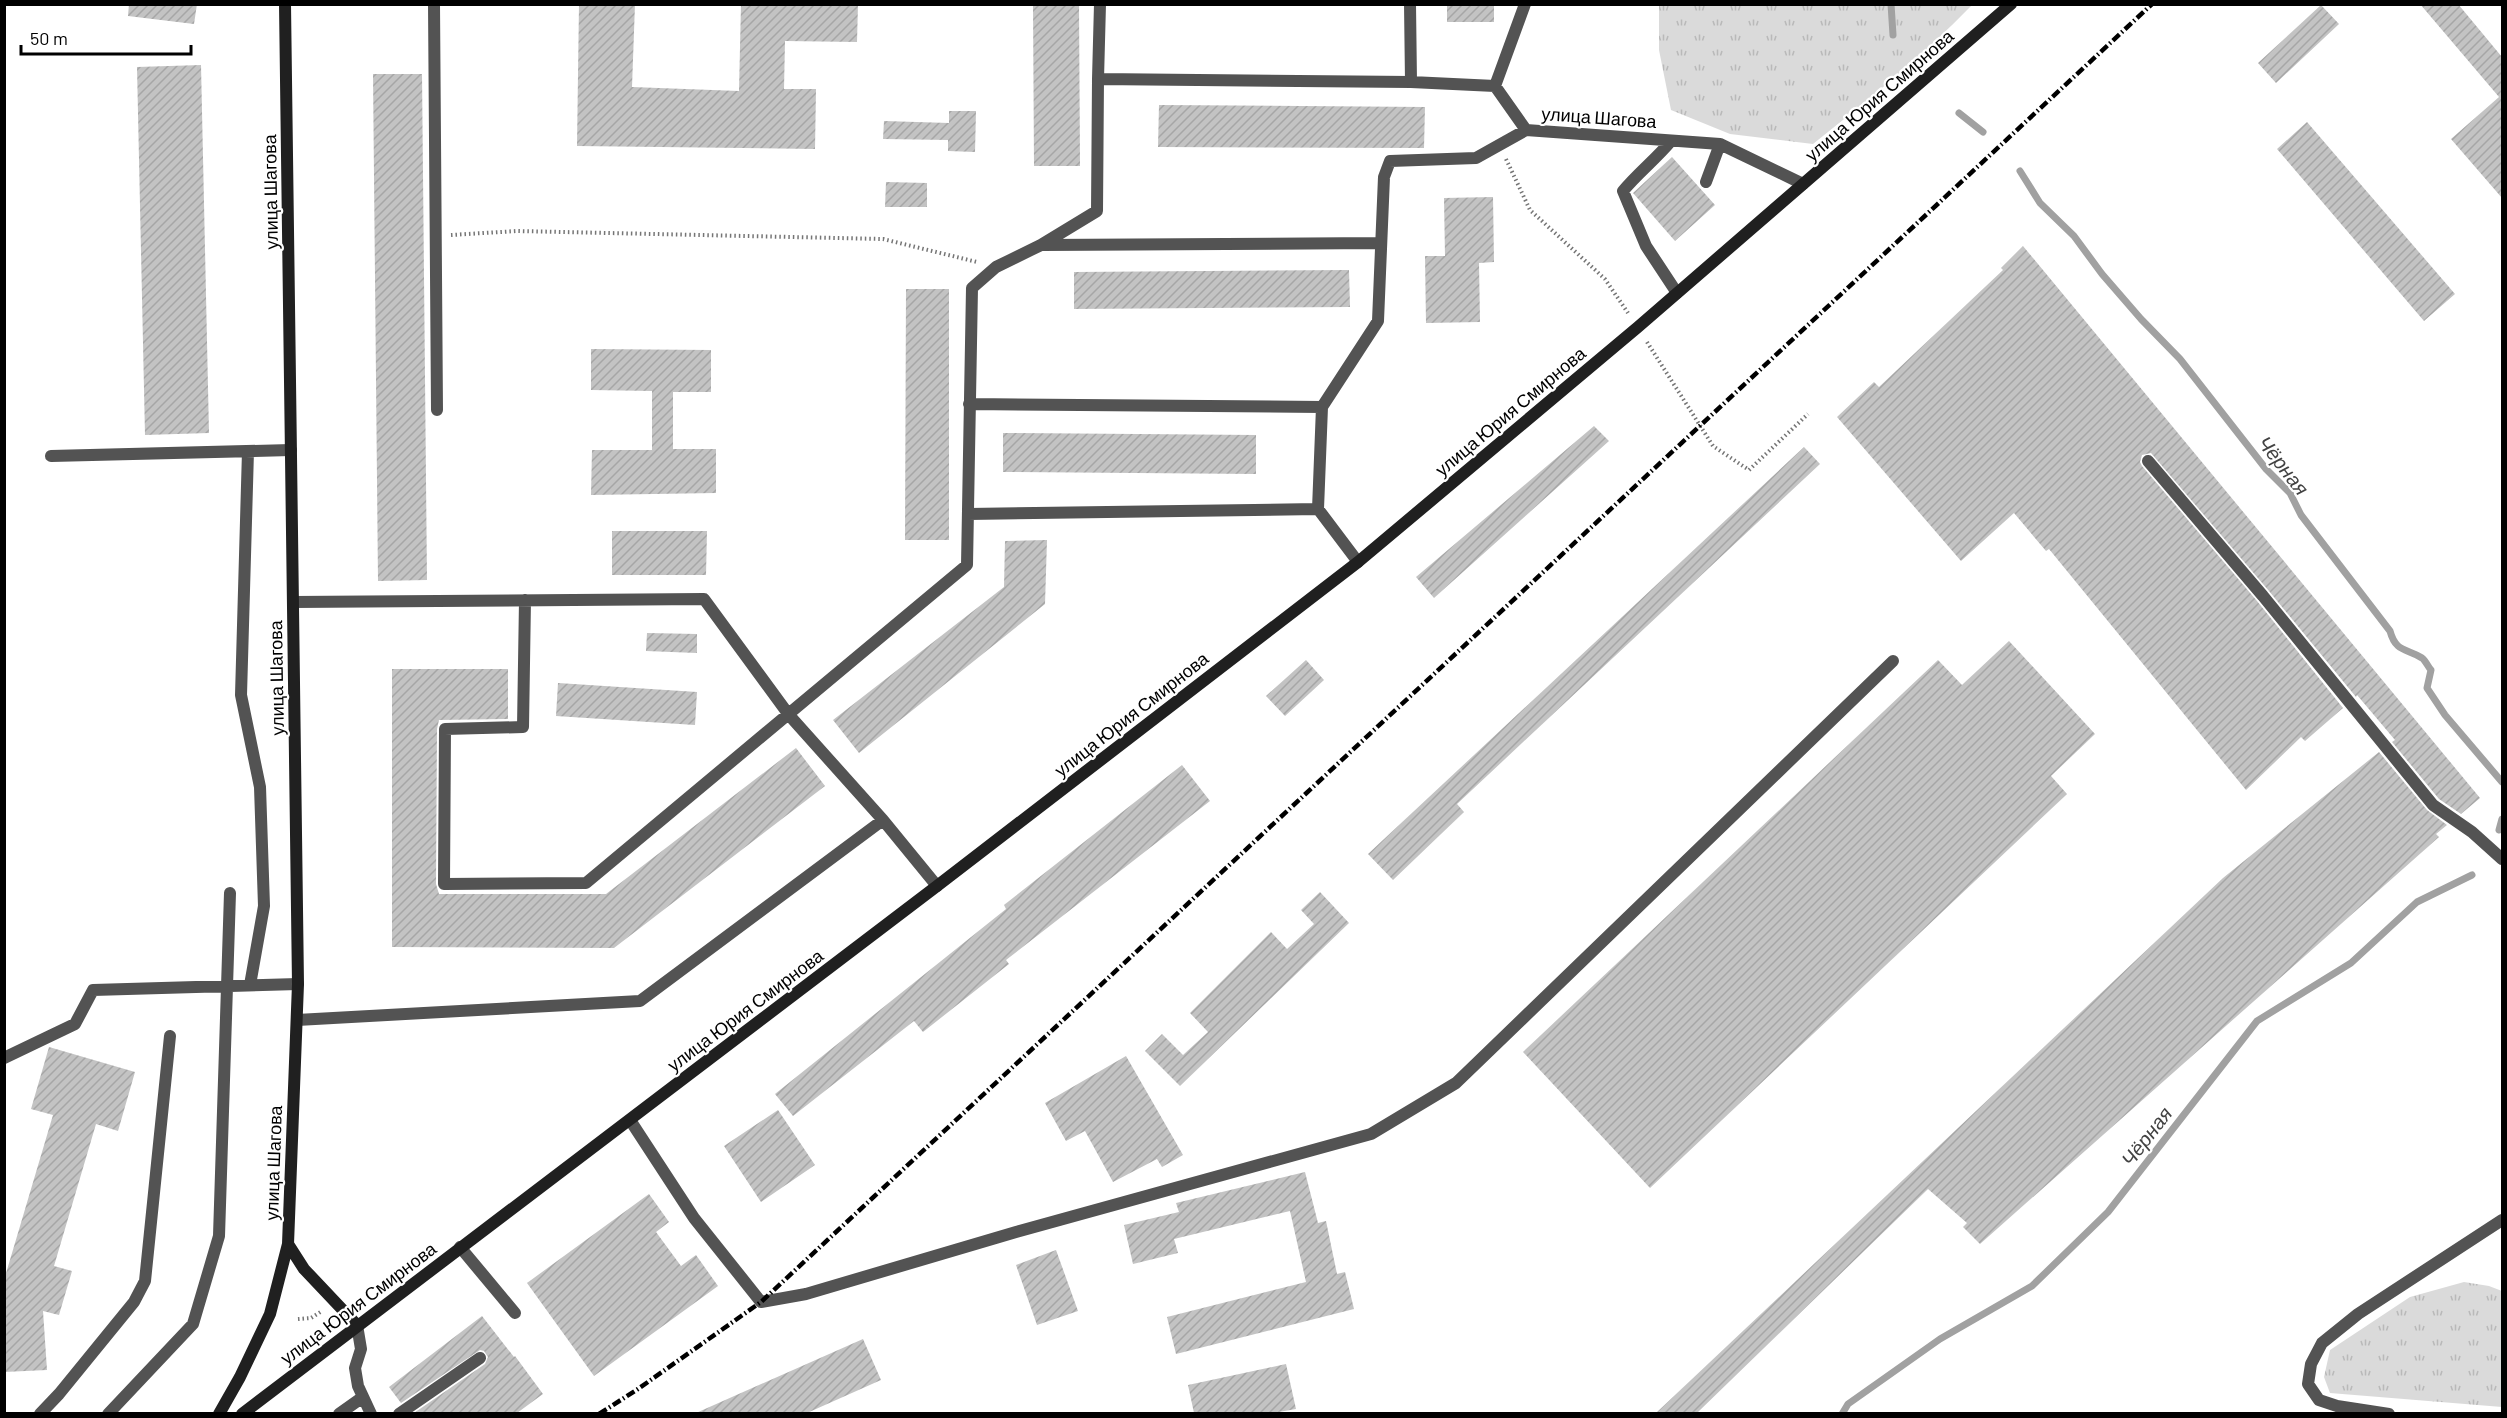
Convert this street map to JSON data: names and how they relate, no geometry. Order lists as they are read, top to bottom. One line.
{"streets":{"main road":["улица Юрия Смирнова","улица Шагова"]},"crossings":[["улица Юрия Смирнова","улица Шагова"]],"water":["Чёрная"],"scale_bar":"50 m"}
